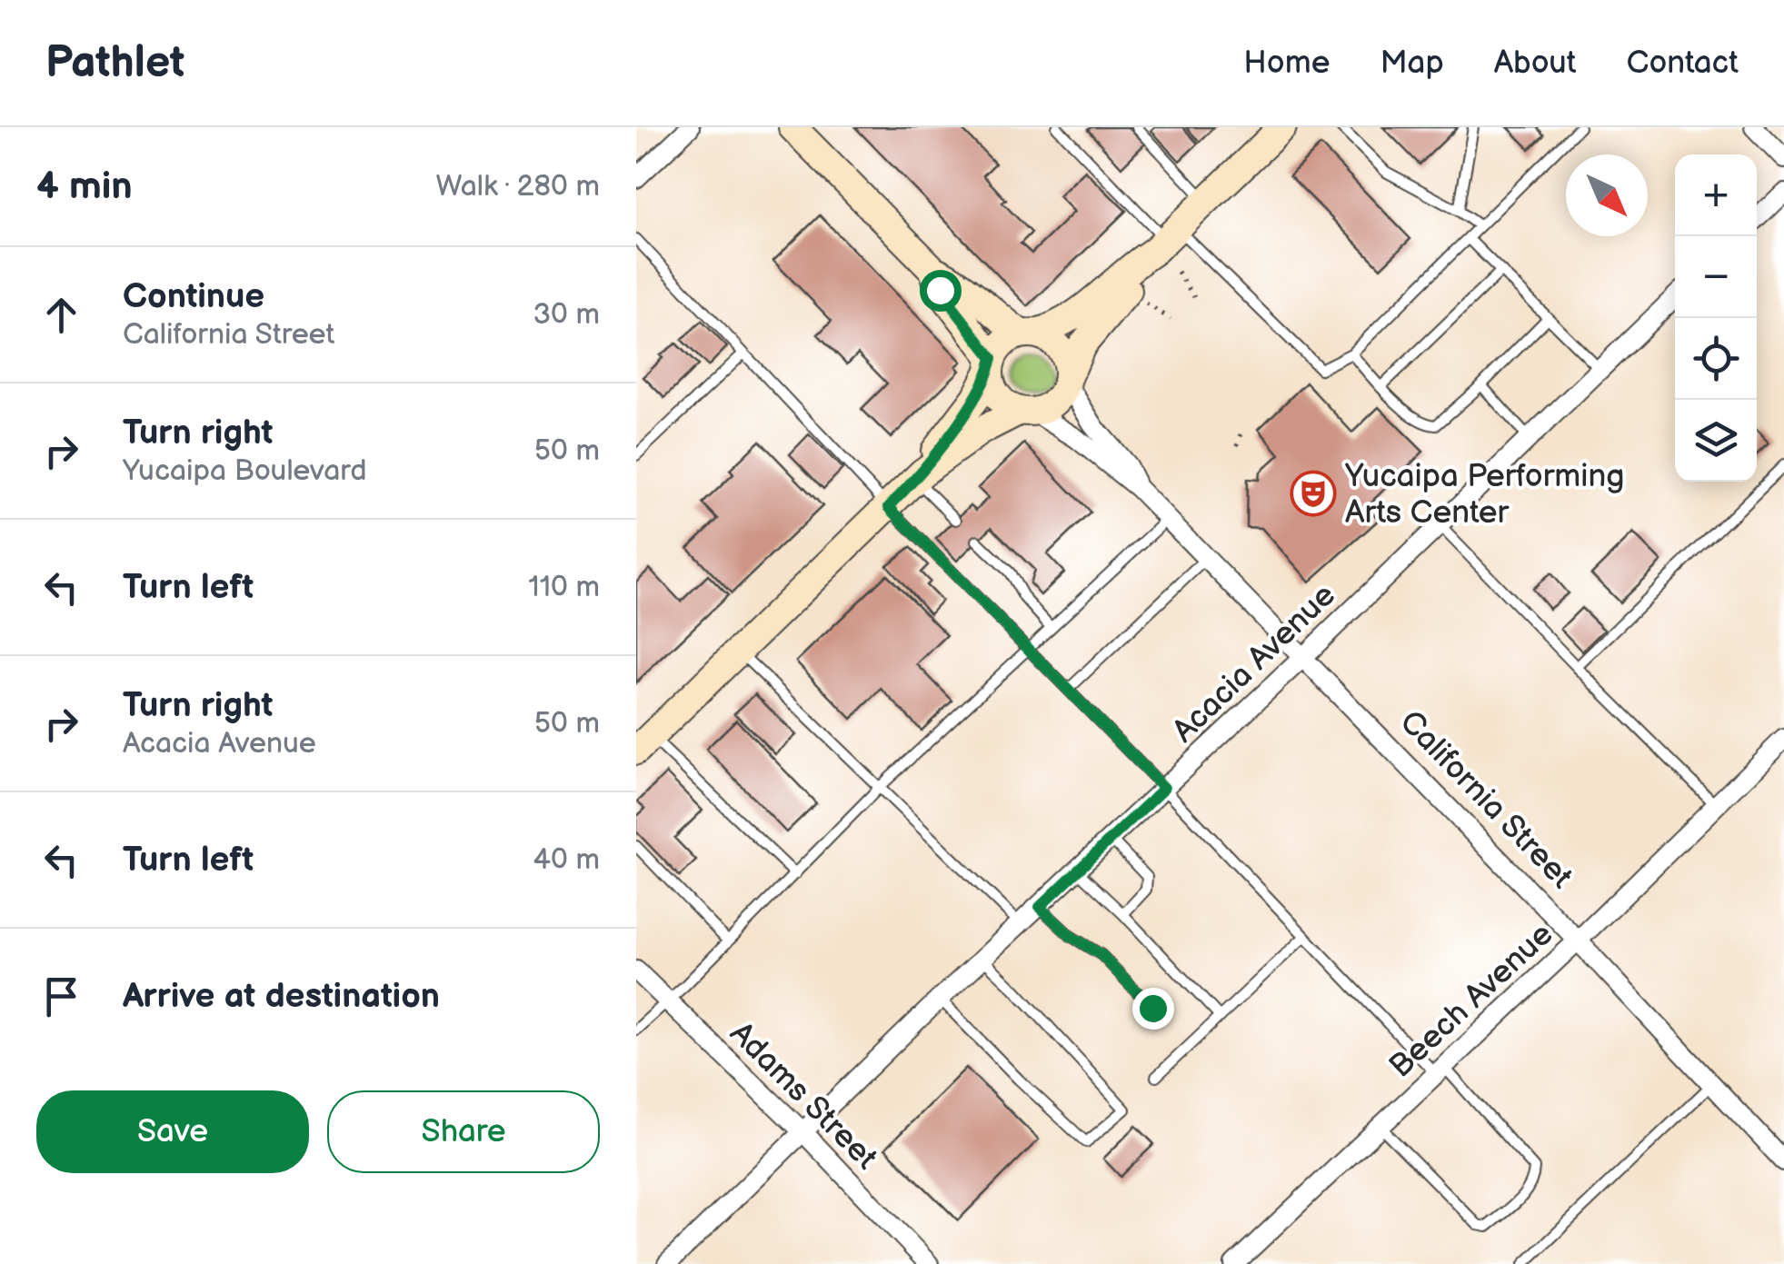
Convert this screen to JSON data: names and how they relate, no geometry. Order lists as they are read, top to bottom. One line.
{"streets":{"street":["Acacia Avenue","California Street","Beech Avenue","Adams Street"]},"crossings":[["Acacia Avenue","California Street"],["Acacia Avenue","Adams Street"],["California Street","Beech Avenue"]],"places":{"theatre":["Yucaipa Performing Arts Center"]},"north":"bottom right","page":{"header":"Pathlet","nav":["Home","Map","About","Contact"],"heading":["4 min","Walk · 280 m"],"map_buttons":["+","−"],"list":[["Continue","California Street","30 m"],["Turn right","Yucaipa Boulevard","50 m"],["Turn left","110 m"],["Turn right","Acacia Avenue","50 m"],["Turn left","40 m"],"Arrive at destination"],"buttons":["Save","Share"]}}
